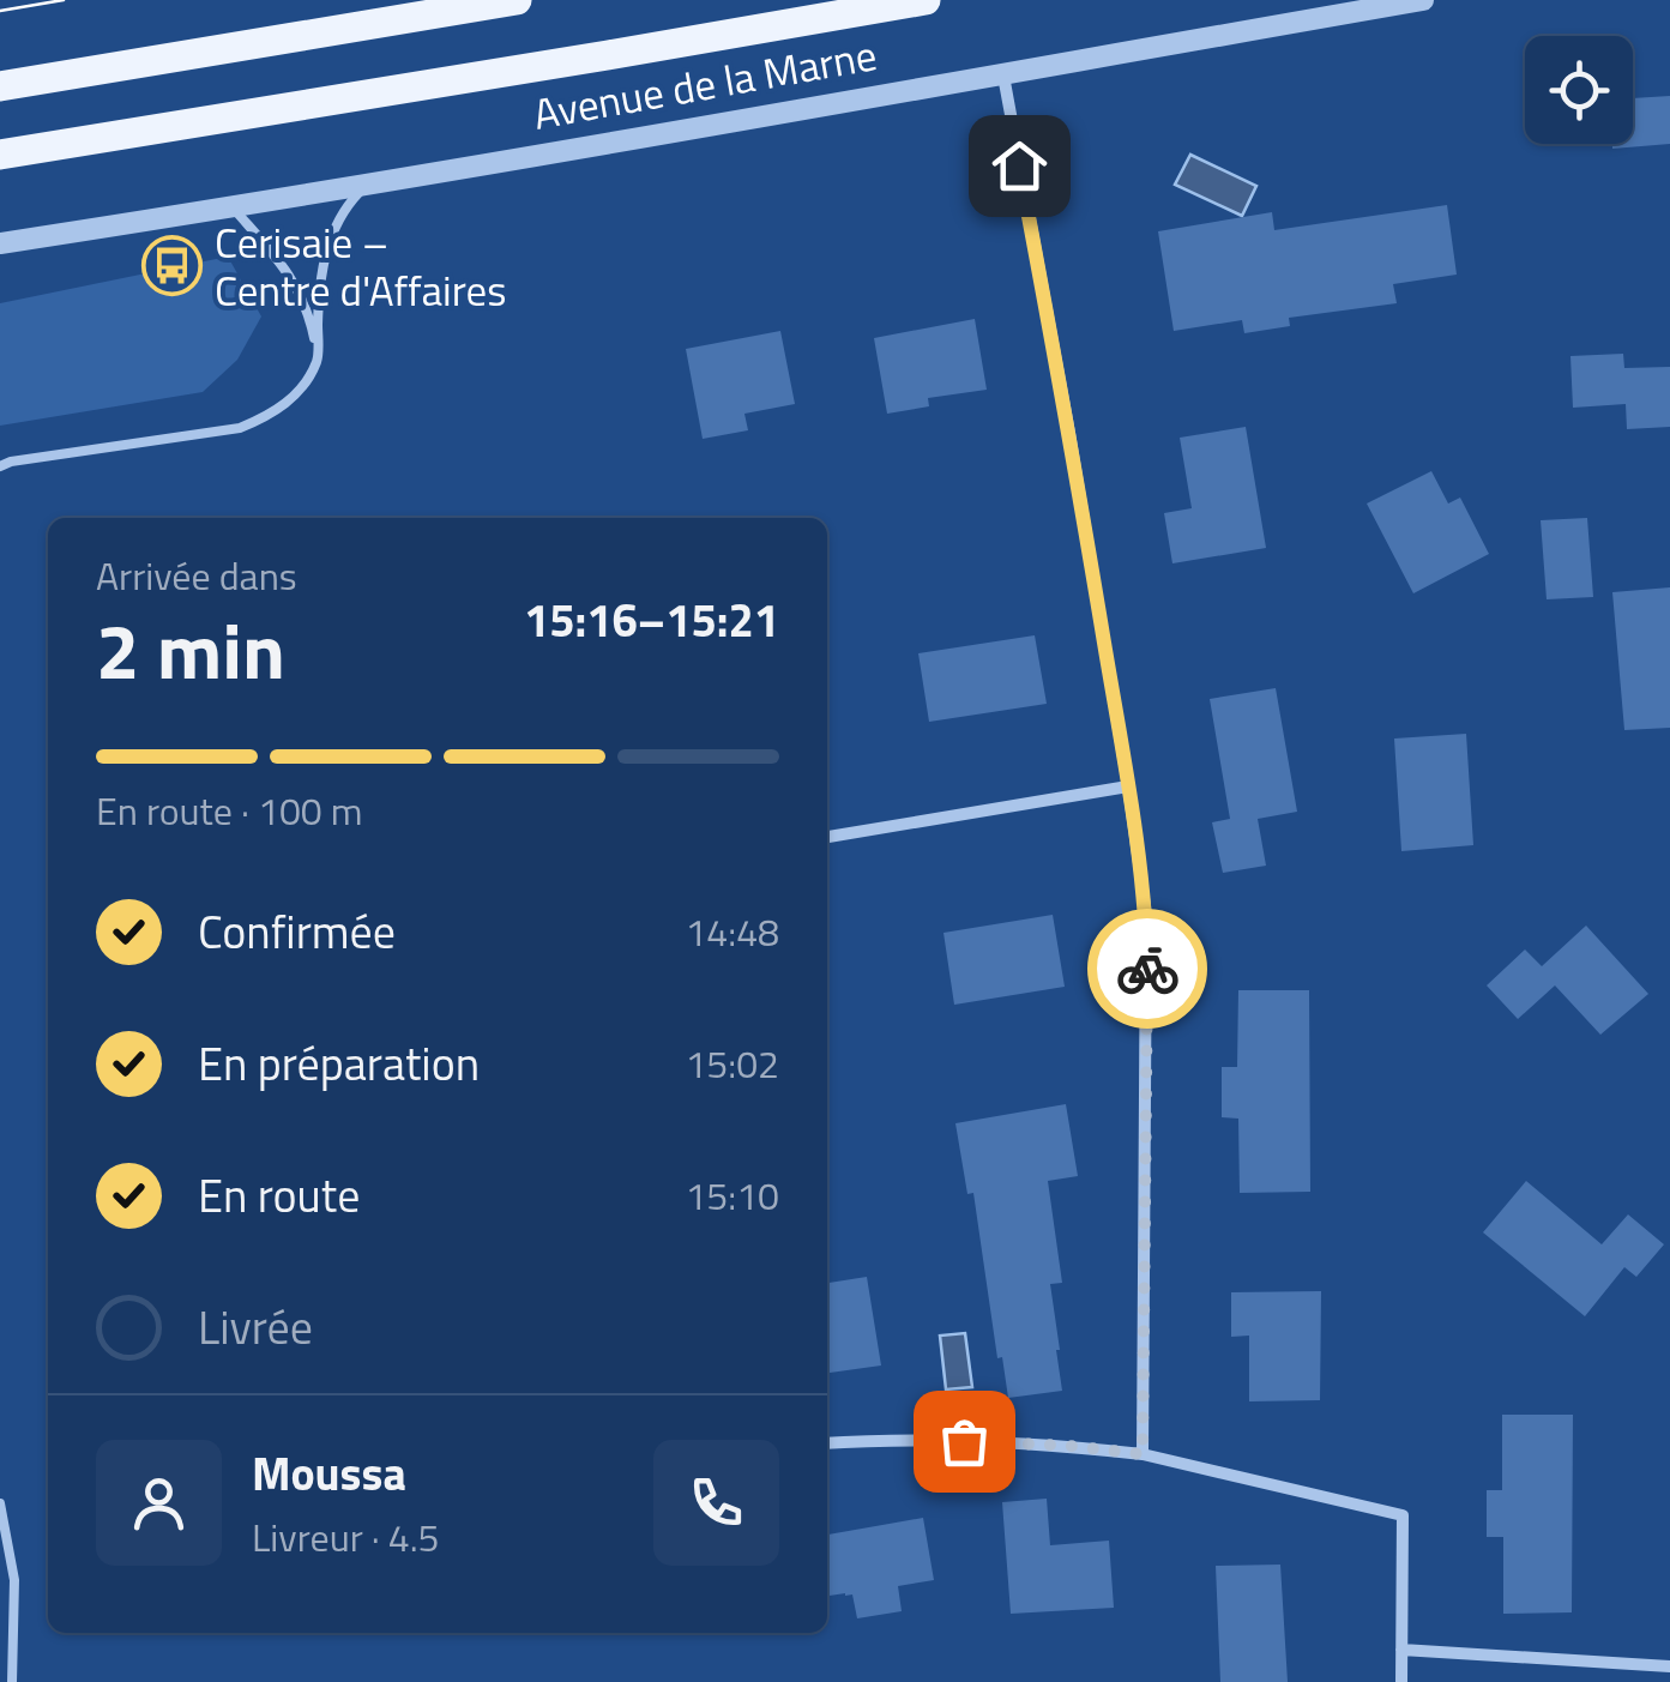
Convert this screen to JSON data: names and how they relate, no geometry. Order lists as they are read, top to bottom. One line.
{"streets":{"main road":["Avenue de la Marne"]},"places":{"bus stop":["Cerisaie – Centre d'Affaires"]},"page":{"heading":["2 min","Arrivée dans","15:16–15:21"],"panel":["Moussa","Livreur · 4.5"],"bar":"En route · 100 m","list":[["Confirmée","14:48"],["En préparation","15:02"],["En route","15:10"],"Livrée"]}}
